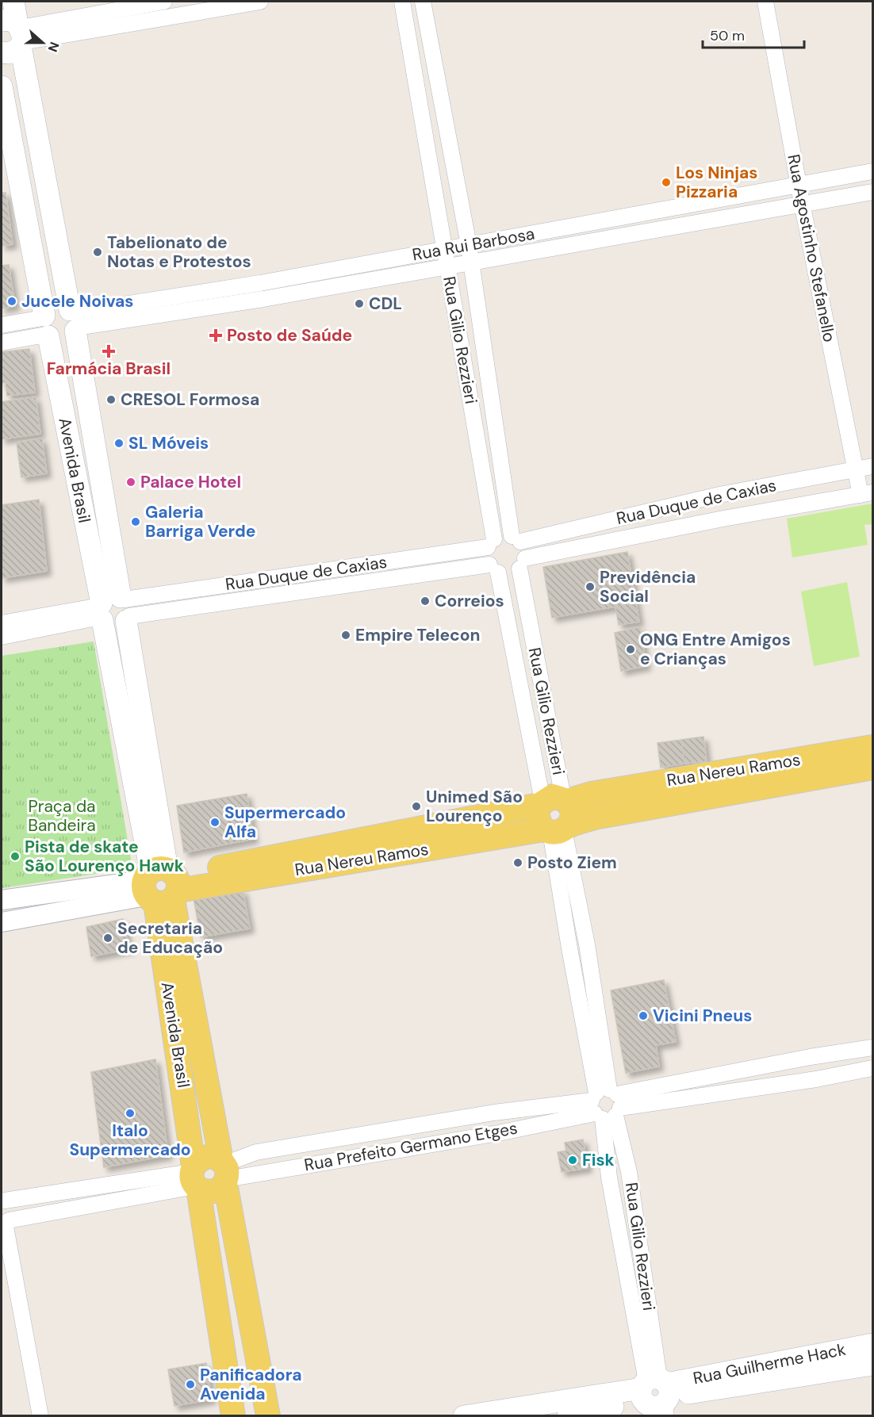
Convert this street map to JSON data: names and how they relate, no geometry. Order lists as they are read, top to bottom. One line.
{"streets":{"main road":["Avenida Brasil","Rua Nereu Ramos","Rua Guilherme Hack"],"street":["Rua Rui Barbosa","Rua Agostinho Stefanello","Rua Gilio Rezzieri","Rua Duque de Caxias","Rua Prefeito Germano Etges"]},"crossings":[["Rua Rui Barbosa","Rua Agostinho Stefanello"],["Rua Rui Barbosa","Rua Gilio Rezzieri"],["Rua Rui Barbosa","Avenida Brasil"],["Rua Agostinho Stefanello","Rua Duque de Caxias"],["Rua Gilio Rezzieri","Rua Duque de Caxias"],["Rua Gilio Rezzieri","Rua Nereu Ramos"],["Rua Gilio Rezzieri","Rua Prefeito Germano Etges"],["Rua Gilio Rezzieri","Rua Guilherme Hack"],["Avenida Brasil","Rua Duque de Caxias"],["Avenida Brasil","Rua Nereu Ramos"],["Avenida Brasil","Rua Prefeito Germano Etges"]],"parks":["Praça da Bandeira"],"places":{"other":["Los Ninjas Pizzaria","Tabelionato de Notas e Protestos","Jucele Noivas","CDL","CRESOL Formosa","SL Móveis","Palace Hotel","Galeria Barriga Verde","Previdência Social","Correios","Empire Telecon","ONG Entre Amigos e Crianças","Unimed São Lourenço","Supermercado Alfa","Pista de skate São Lourenço Hawk","Posto Ziem","Secretaria de Educação","Vicini Pneus","Italo Supermercado","Fisk","Panificadora Avenida"],"health":["Posto de Saúde","Farmácia Brasil"]},"scale_bar":"50 m","north":"right"}
